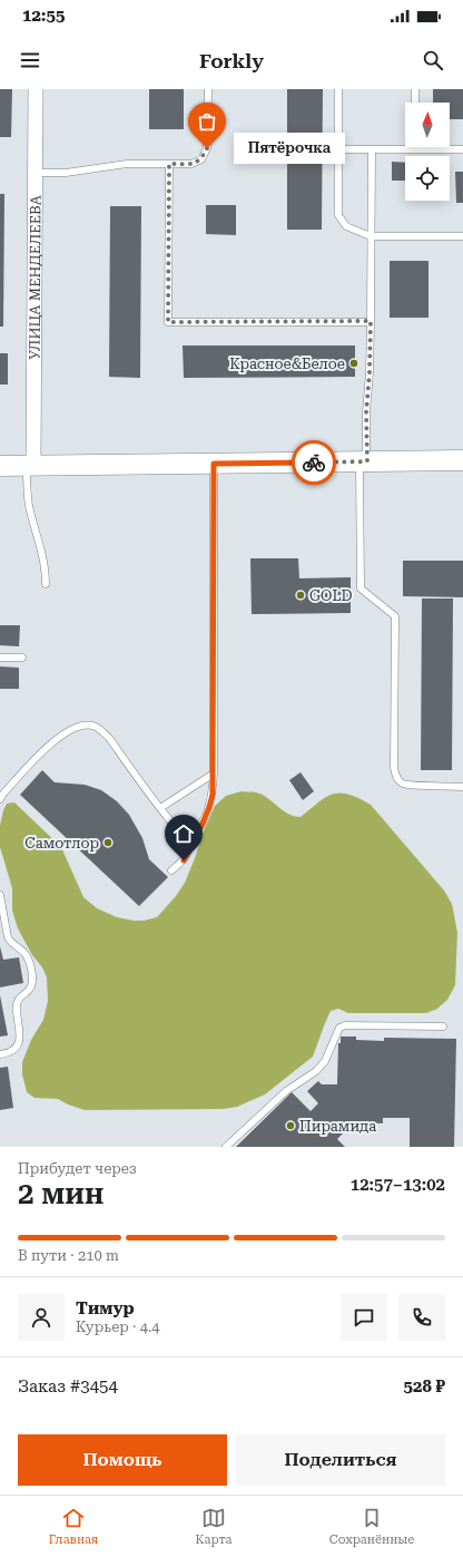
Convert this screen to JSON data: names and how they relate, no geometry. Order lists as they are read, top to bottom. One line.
{"streets":{"street":["УЛИЦА МЕНДЕЛЕЕВА"]},"places":["Пятёрочка","Красное&Белое","GOLD","Самотлор","Пирамида"],"north":"top","page":{"status":"12:55","header":"Forkly","bubble":"Пятёрочка","heading":["2 мин","Прибудет через","12:57–13:02"],"panel":["Тимур","Курьер · 4.4","Заказ #3454","528 ₽"],"bar":"В пути · 210 m","buttons":["Помощь","Поделиться"],"tabs":["Главная","Карта","Сохранённые"]}}
